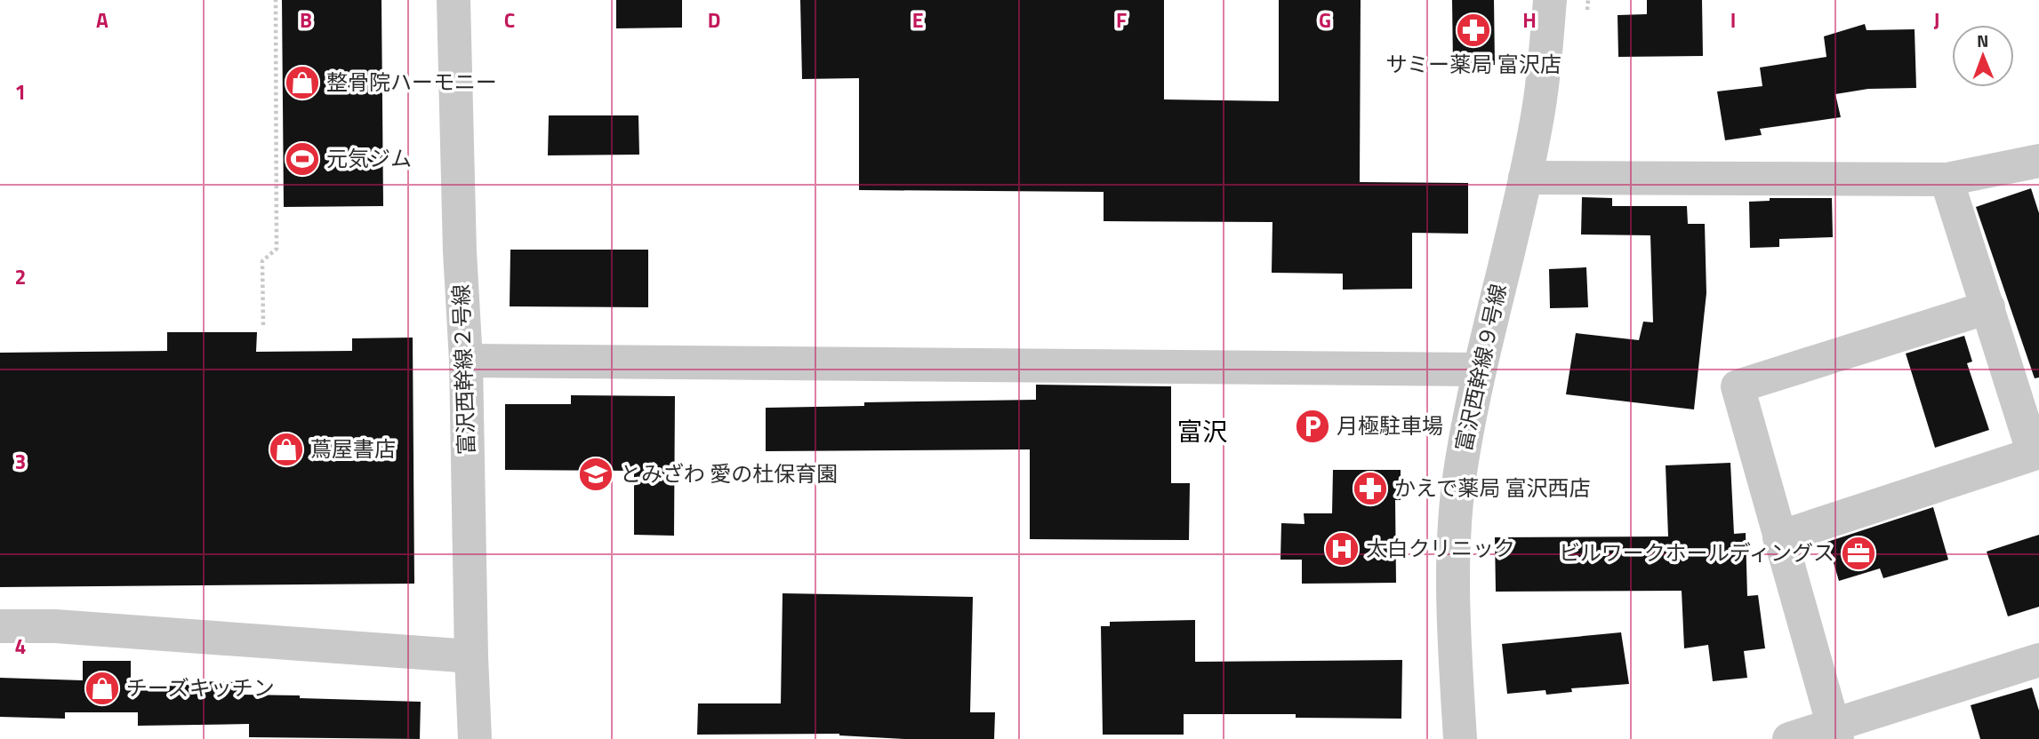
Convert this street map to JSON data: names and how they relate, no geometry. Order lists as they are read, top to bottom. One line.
{"streets":{"street":["富沢西幹線９号線","富沢西幹線２号線"]},"districts":["富沢"],"places":{"pharmacy":["サミー薬局 富沢店","かえで薬局 富沢西店"],"shop":["整骨院ハーモニー","蔦屋書店","チーズキッチン"],"sports":["元気ジム"],"parking":["月極駐車場"],"school or university":["とみざわ 愛の杜保育園"],"hospital":["太白クリニック"],"office":["ビルワークホールディングス"]},"north":"top","grid":{"columns":["A","B","C","D","E","F","G","H","I","J"],"rows":["1","2","3","4"]}}
